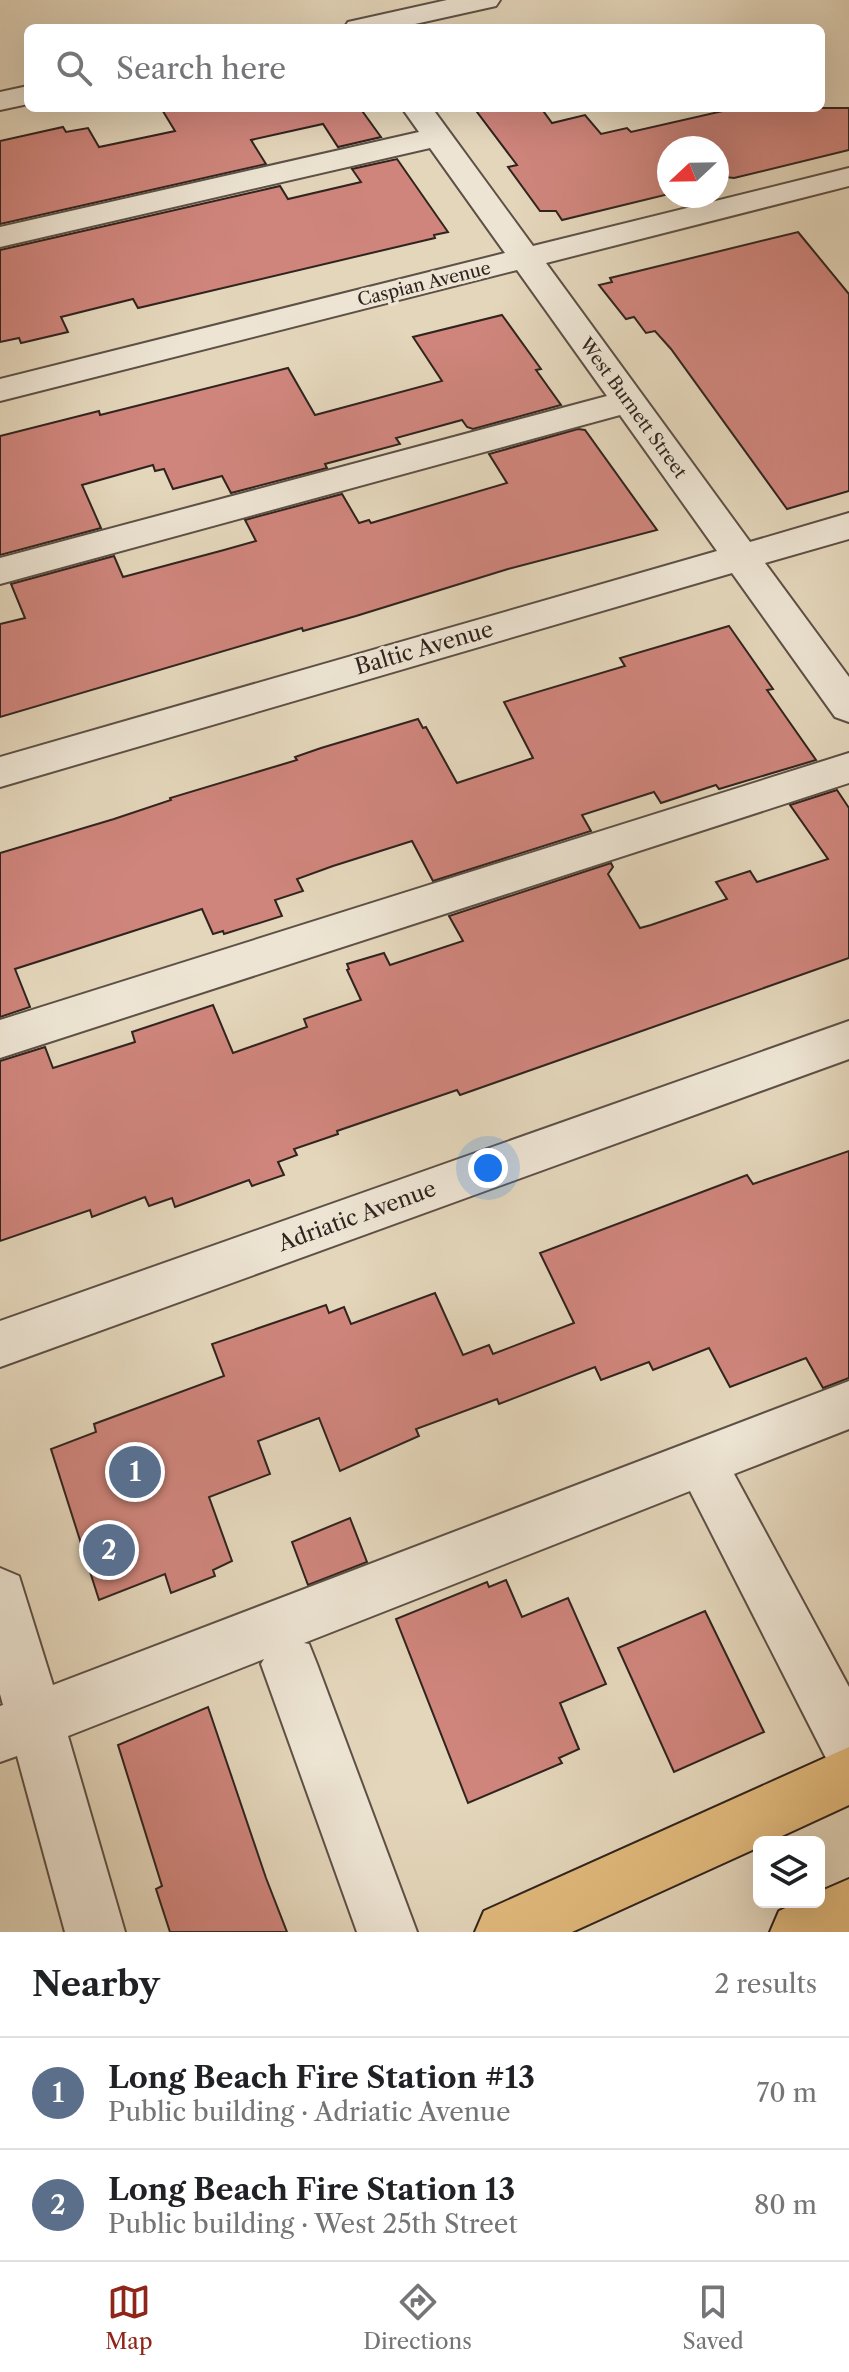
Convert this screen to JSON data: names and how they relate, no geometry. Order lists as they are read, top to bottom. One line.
{"streets":{"street":["Caspian Avenue","West Burnett Street","Baltic Avenue","Adriatic Avenue"]},"crossings":[["Caspian Avenue","West Burnett Street"],["West Burnett Street","Baltic Avenue"]],"north":"left","page":{"search":"Search here","pins":["1","2"],"heading":["Nearby","2 results"],"list":[{"mark":"1","name":"Long Beach Fire Station #13","note":"Public building · Adriatic Avenue","value":"70 m"},{"mark":"2","name":"Long Beach Fire Station 13","note":"Public building · West 25th Street","value":"80 m"}],"nav":["Map","Directions","Saved"]}}
